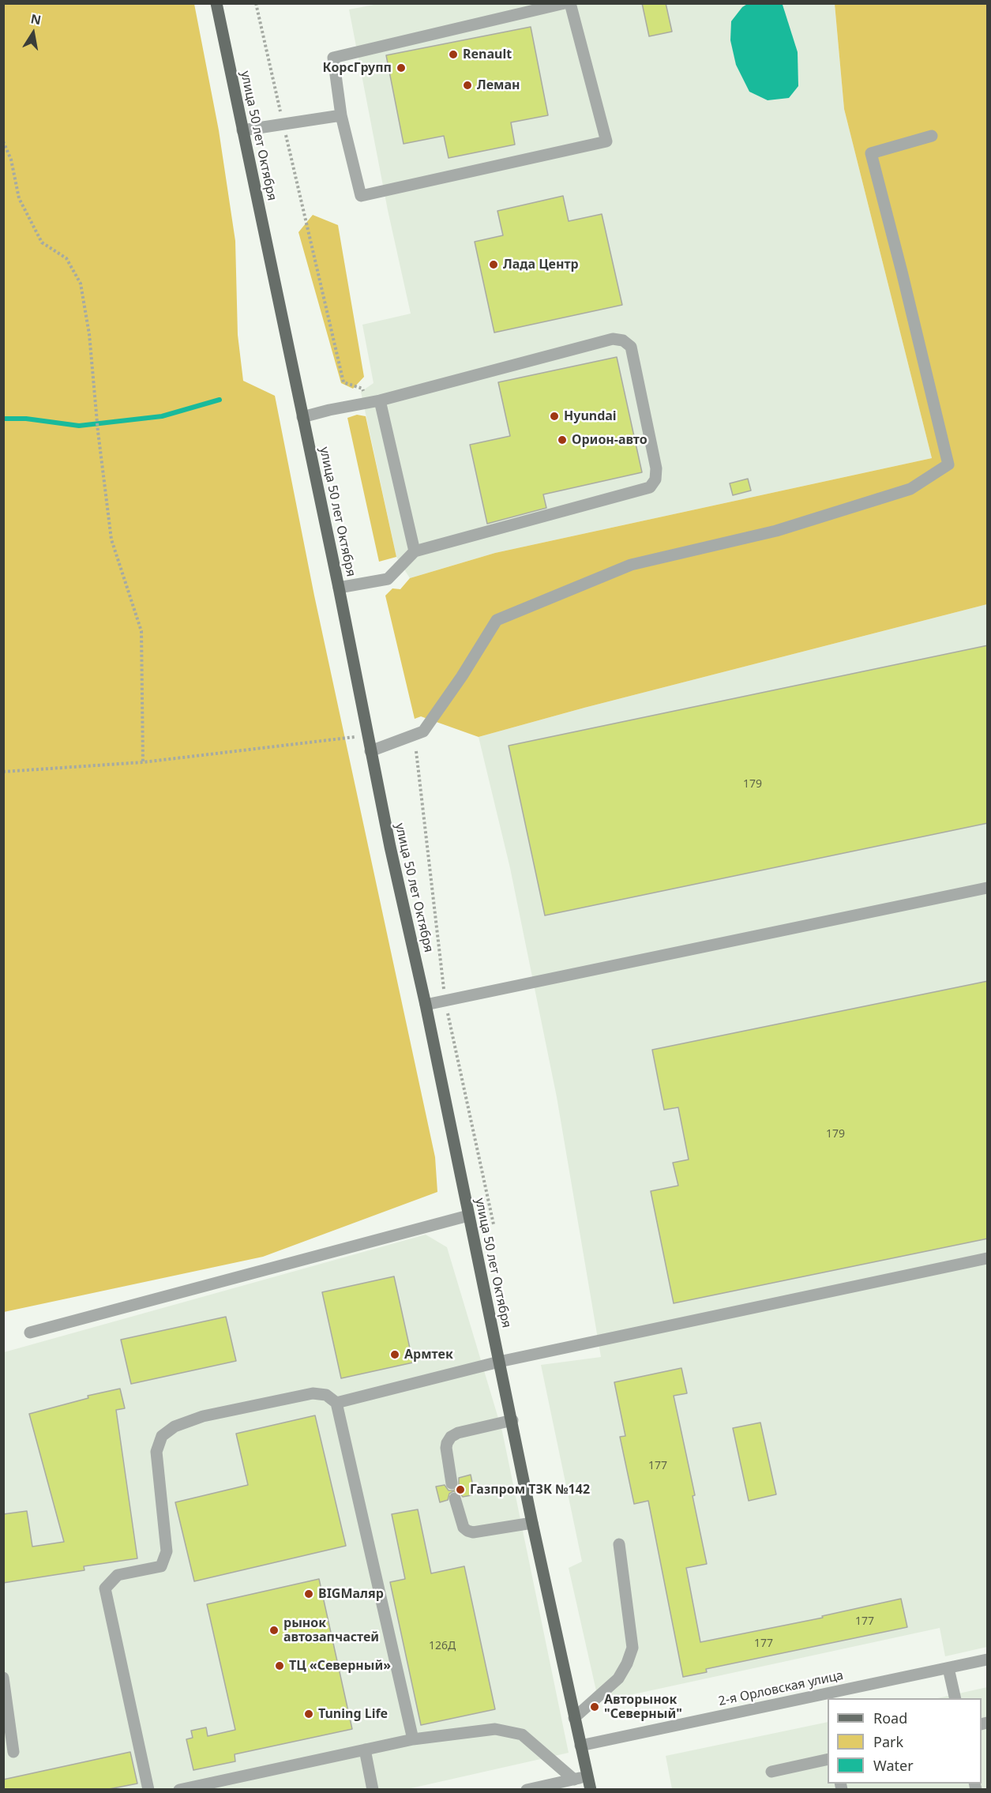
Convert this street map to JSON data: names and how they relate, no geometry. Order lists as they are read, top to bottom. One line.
{"streets":{"main road":["улица 50 лет Октября"],"street":["2-я Орловская улица"]},"crossings":[["улица 50 лет Октября","2-я Орловская улица"]],"places":["Renault","КорсГрупп","Леман","Лада Центр","Hyundai","Орион-авто","Армтек","Газпром ТЗК №142","BIGМаляр","рынок автозапчастей","ТЦ «Северный»","Авторынок \"Северный\"","Tuning Life"],"house_numbers":["179","179","177","177","177","126Д"],"legend":["Road","Park","Water"],"north":"top"}
